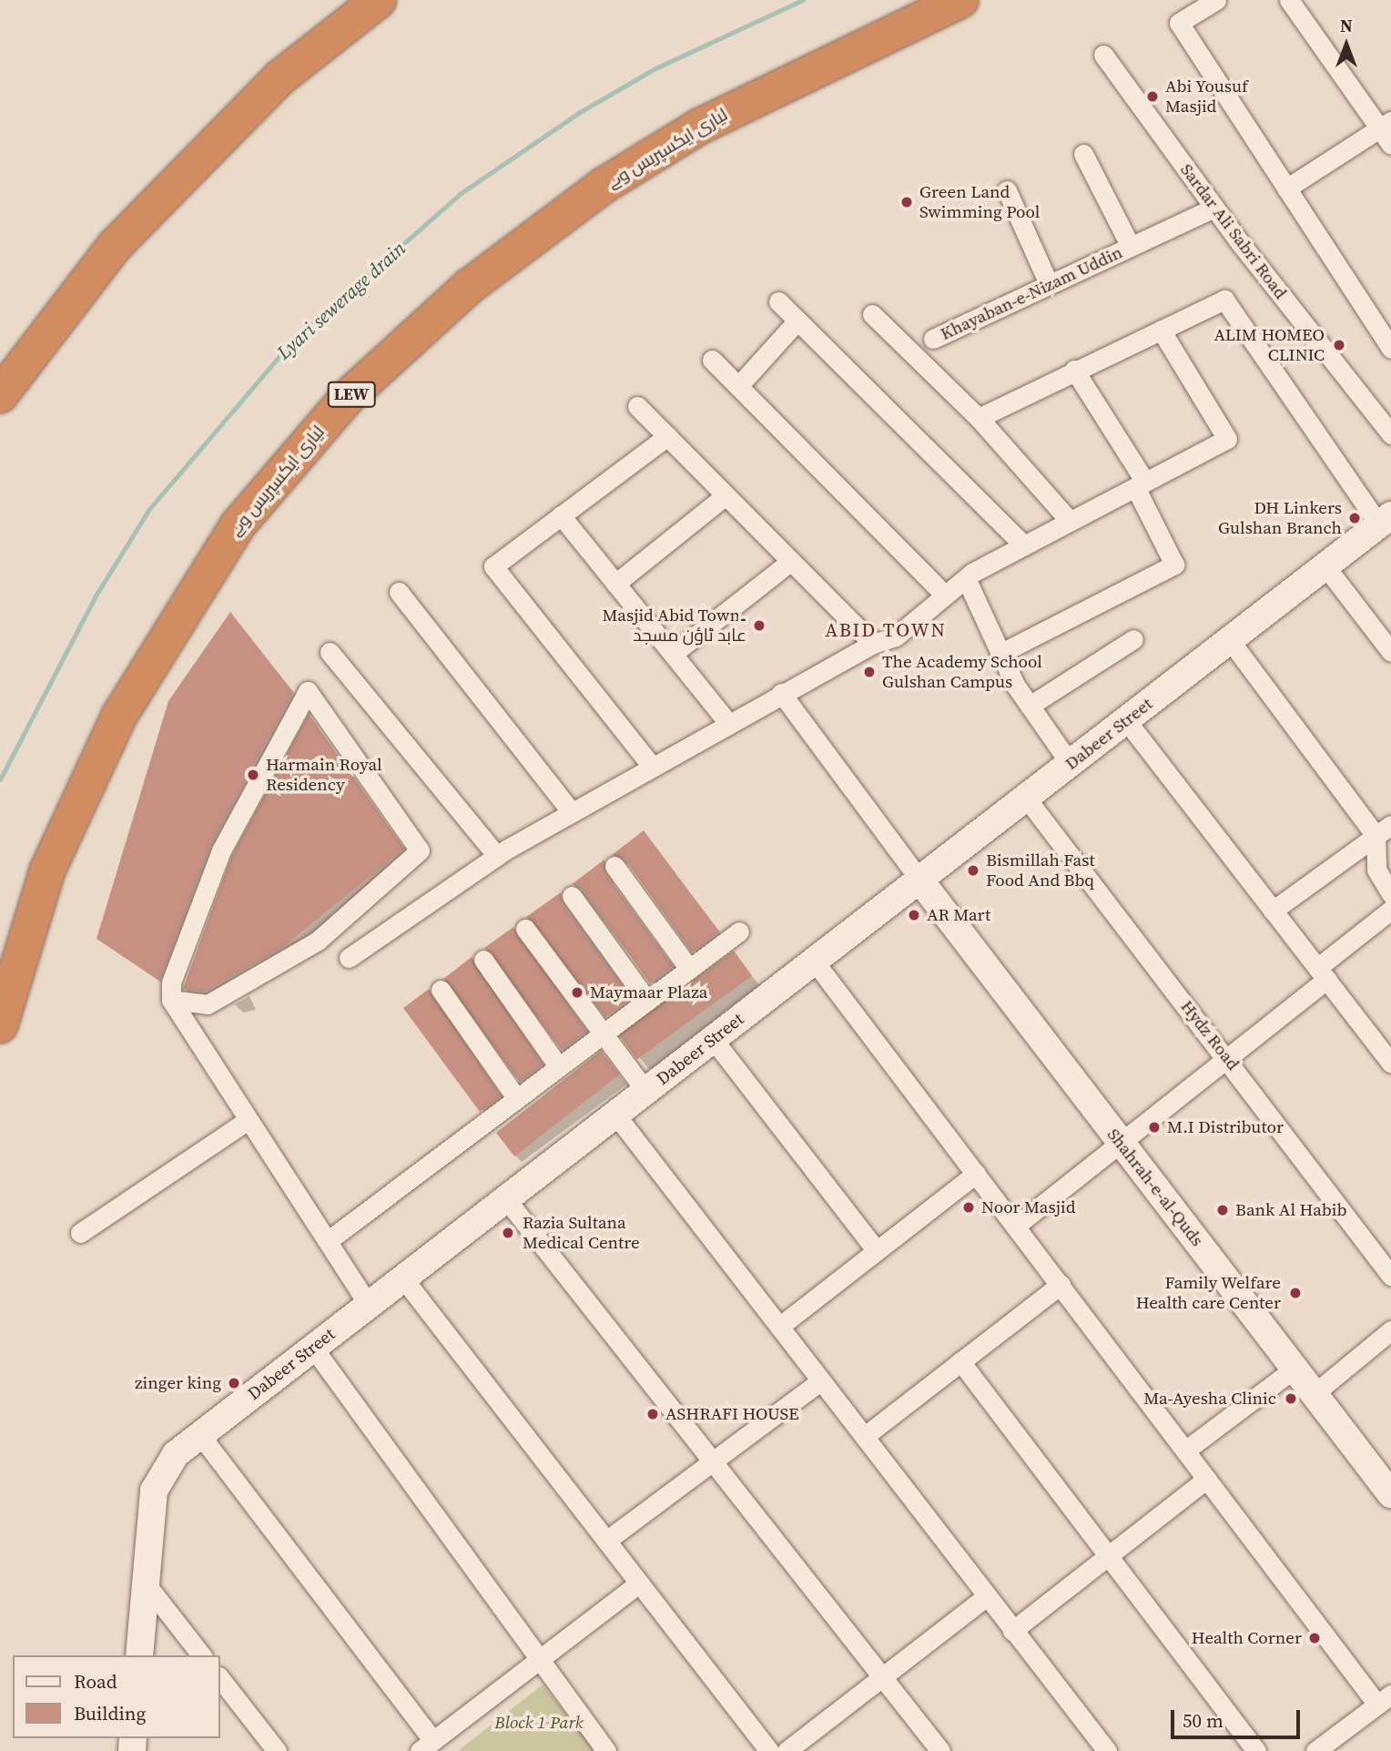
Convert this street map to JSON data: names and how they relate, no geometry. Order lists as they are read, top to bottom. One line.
{"streets":{"highway":["لیاری ایکسپریس وے","LEW"],"street":["Sardar Ali Sabri Road","Khayaban-e-Nizam Uddin","Dabeer Street","Hydz Road","Shahrah-e-al-Quds"]},"crossings":[["Sardar Ali Sabri Road","Khayaban-e-Nizam Uddin"],["Dabeer Street","Hydz Road"],["Dabeer Street","Shahrah-e-al-Quds"]],"districts":["ABID TOWN"],"water":["Lyari sewerage drain"],"parks":["Block 1 Park"],"places":["Abi Yousuf Masjid","Green Land Swimming Pool","ALIM HOMEO CLINIC","DH Linkers Gulshan Branch","Masjid Abid Town۔ عابد ٹاؤن مسجد","The Academy School Gulshan Campus","Harmain Royal Residency","Bismillah Fast Food And Bbq","AR Mart","Maymaar Plaza","M.I Distributor","Noor Masjid","Bank Al Habib","Razia Sultana Medical Centre","Family Welfare Health care Center","zinger king","Ma-Ayesha Clinic","ASHRAFI HOUSE","Health Corner"],"legend":["Road","Building"],"scale_bar":"50 m","north":"top"}
